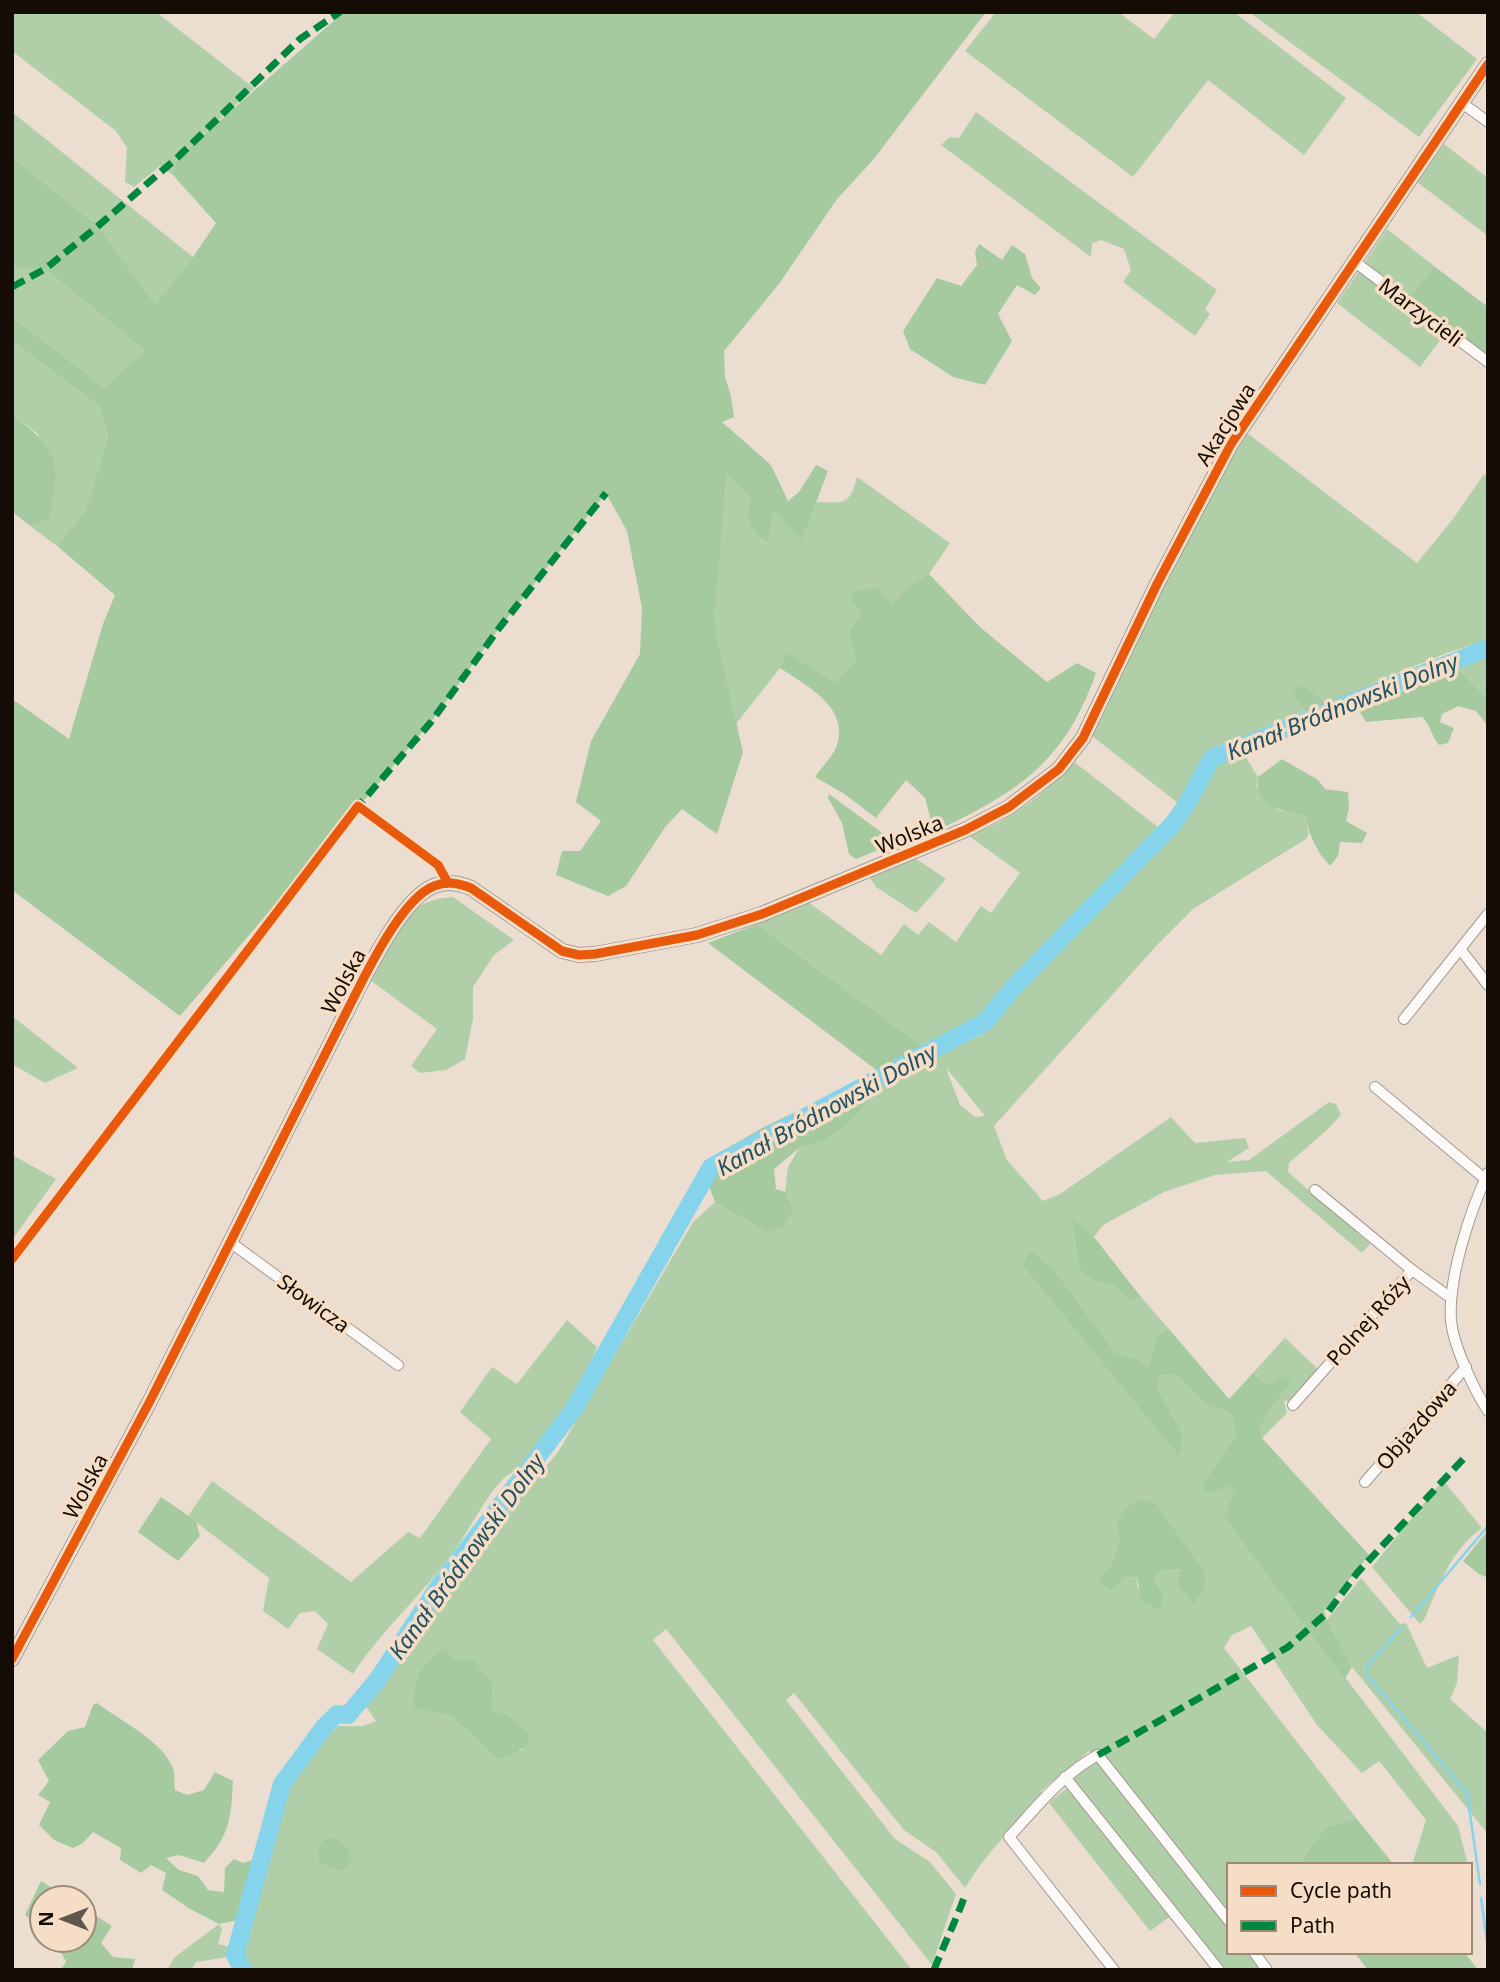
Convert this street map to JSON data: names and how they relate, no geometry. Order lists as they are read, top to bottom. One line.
{"streets":{"street":["Marzycieli","Akacjowa","Wolska","Słowicza","Polnej Róży","Objazdowa"]},"crossings":[["Marzycieli","Akacjowa"],["Akacjowa","Wolska"],["Wolska","Słowicza"],["Polnej Róży","Objazdowa"]],"water":["Kanał Bródnowski Dolny"],"legend":["Cycle path","Path"],"north":"left"}
